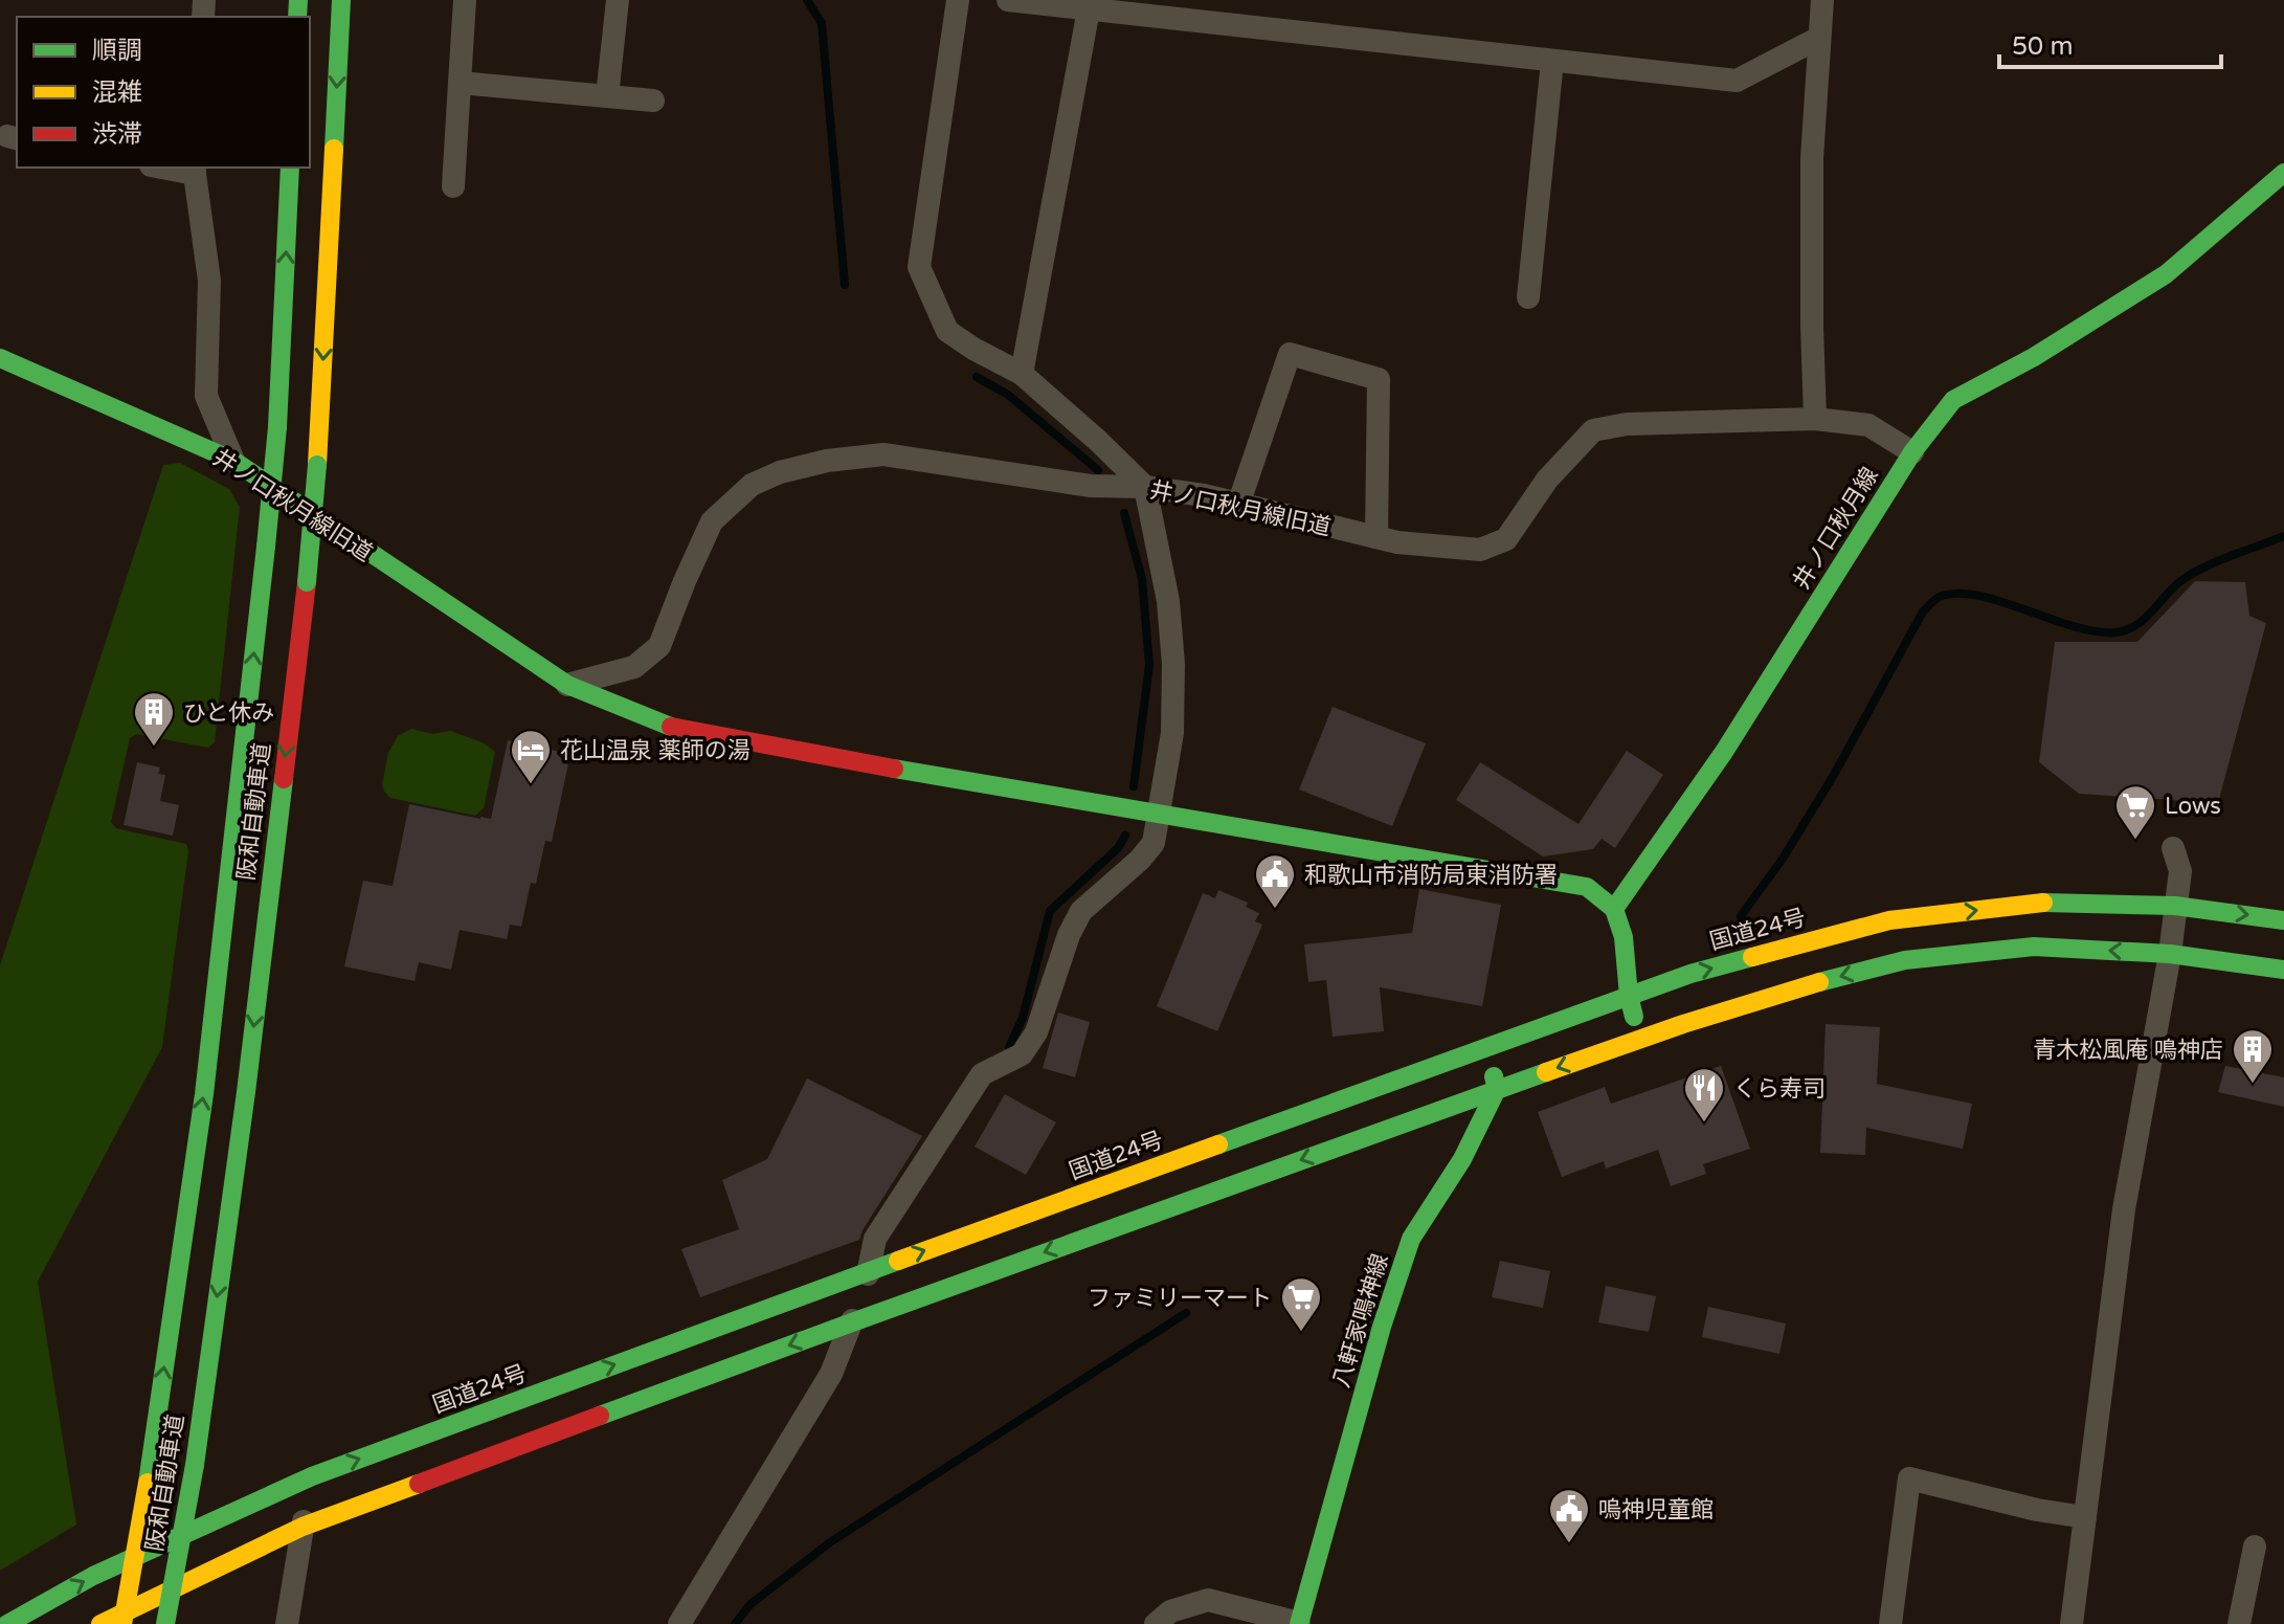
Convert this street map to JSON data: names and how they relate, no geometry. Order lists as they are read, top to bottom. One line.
{"streets":{"main road":["井ノ口秋月線旧道","井ノ口秋月線","阪和自動車道","国道24号","八軒家鳴神線"]},"crossings":[["井ノ口秋月線旧道","井ノ口秋月線"]],"places":{"building":["ひと休み","青木松風庵 鳴神店"],"hotel":["花山温泉 薬師の湯"],"supermarket":["Lows","ファミリーマート"],"public building":["和歌山市消防局東消防署","嗚神児童館"],"restaurant":["くら寿司"]},"legend":["順調","混雑","渋滞"],"scale_bar":"50 m"}
